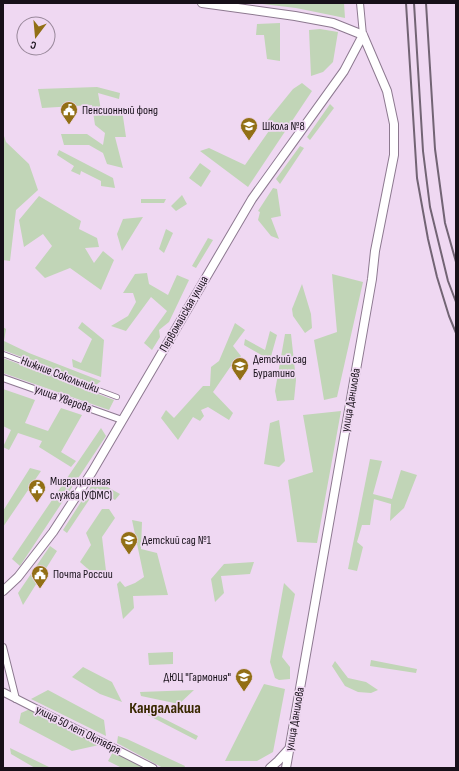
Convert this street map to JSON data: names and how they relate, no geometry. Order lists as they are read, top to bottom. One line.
{"streets":{"main road":["Первомайская улица","улица Данилова"],"street":["Нижние Сокольники","улица Уверова","улица 50 лет Октября"]},"crossings":[["Первомайская улица","улица Уверова"],["Первомайская улица","улица Данилова"]],"districts":["Кандалакша"],"places":{"public building":["Пенсионный фонд","Миграционная служба (УФМС)","Почта России"],"school or university":["Школа №8","Детский сад Буратино","Детский сад №1","ДЮЦ \"Гармония\""]},"north":"bottom"}
